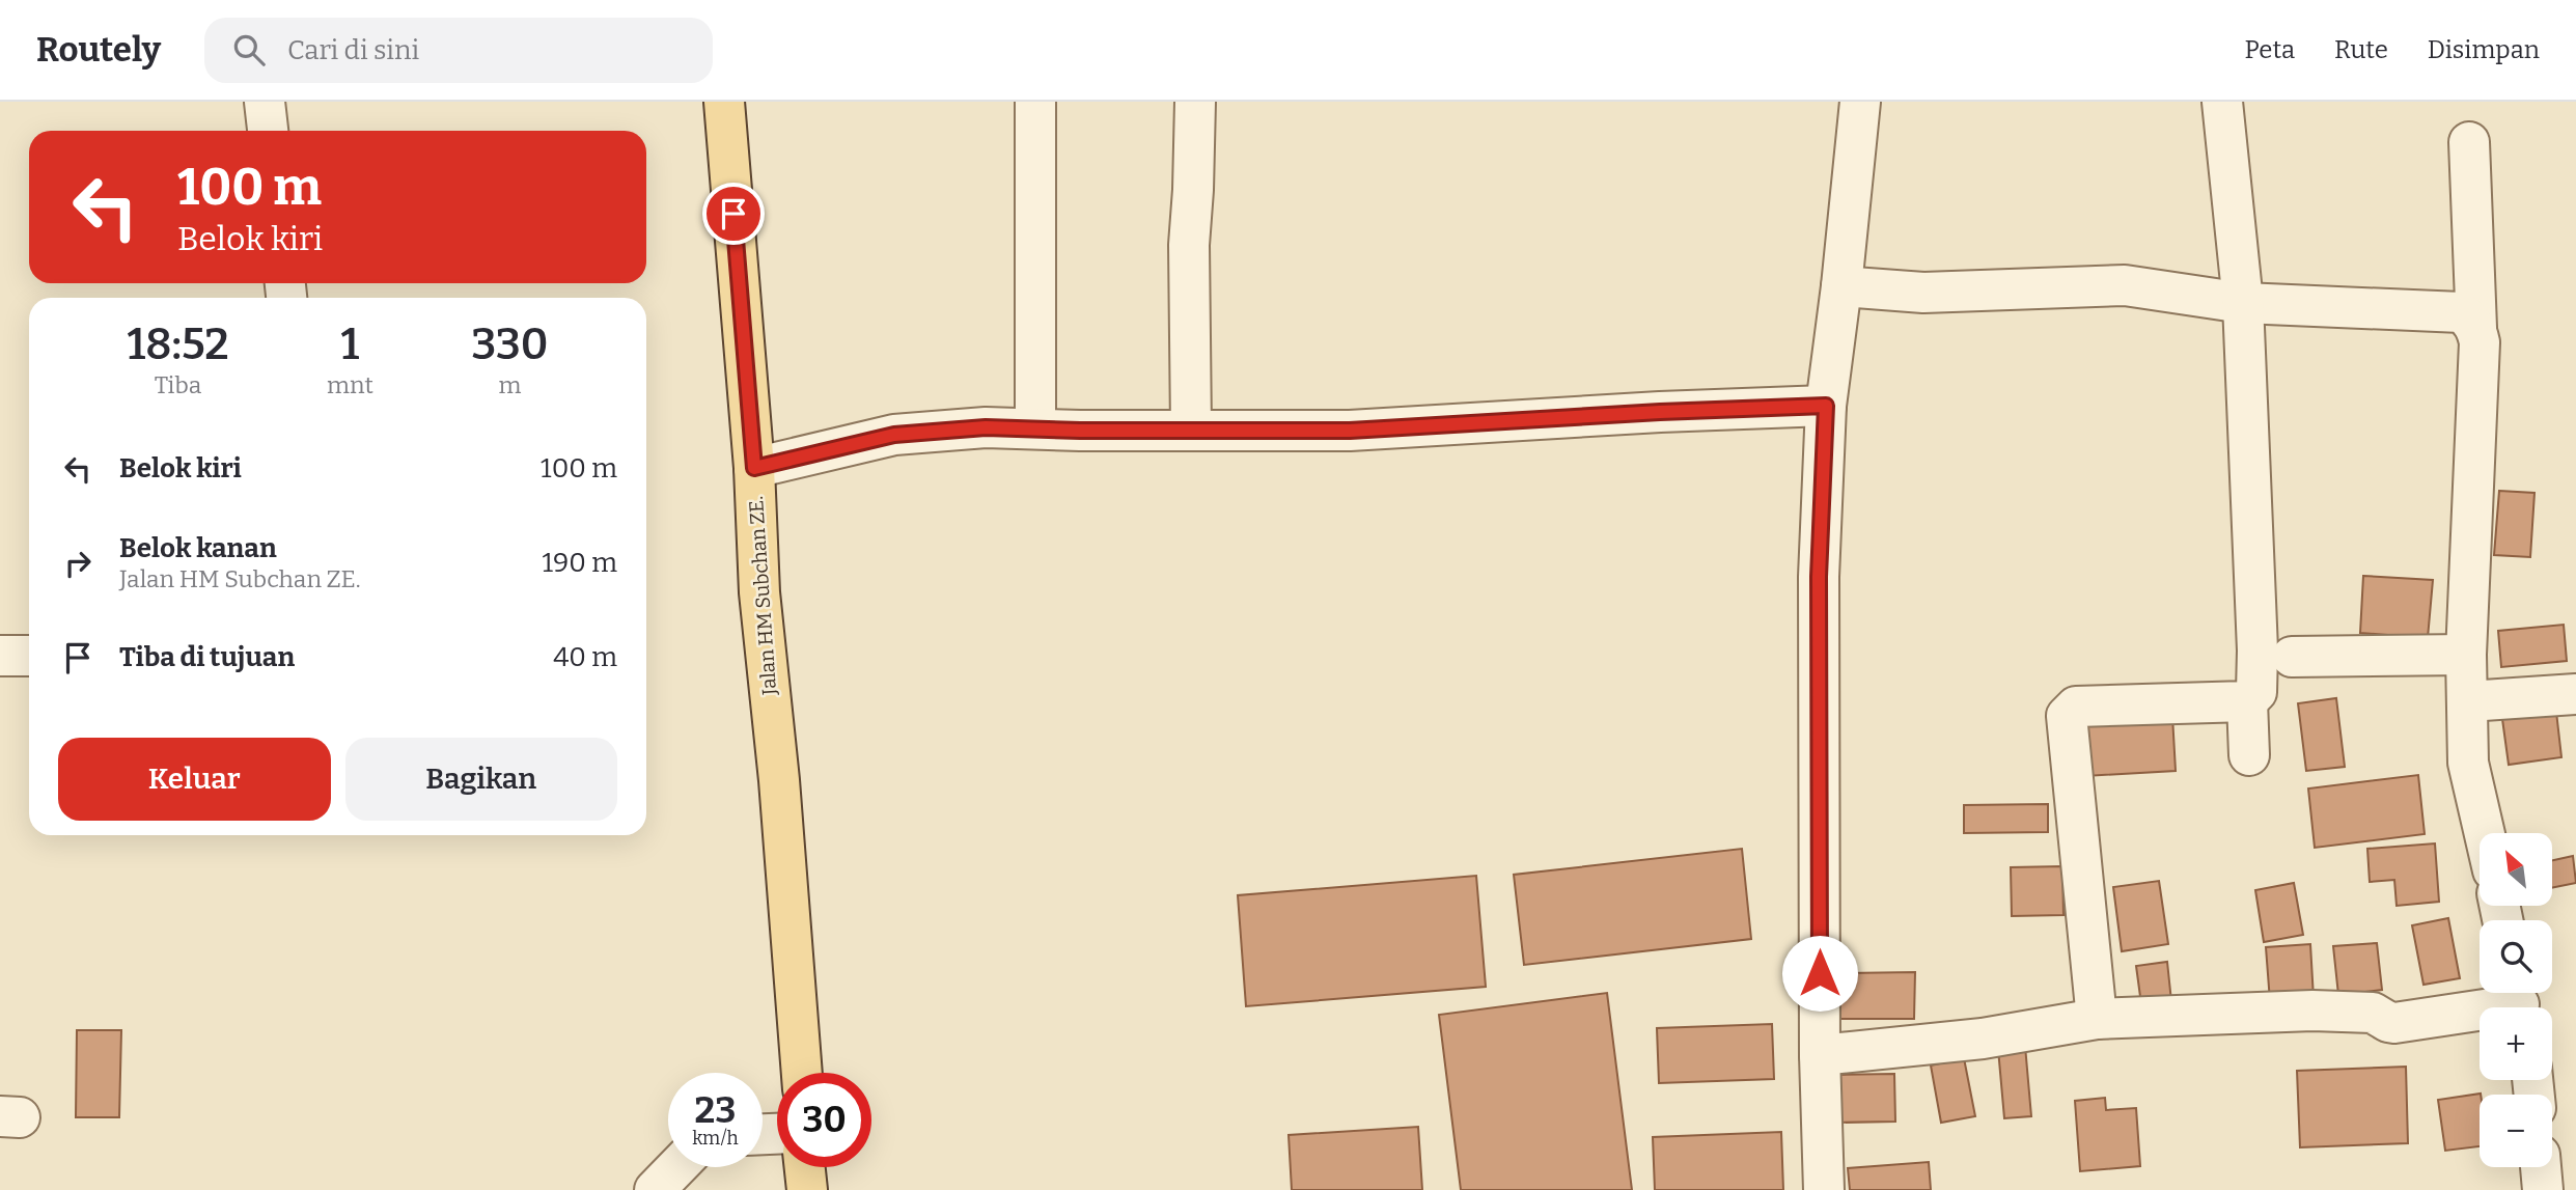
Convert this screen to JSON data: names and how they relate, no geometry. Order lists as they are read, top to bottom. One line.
{"streets":{"main road":["Jalan HM Subchan ZE."]},"north":"top left","page":{"header":"Routely","search":"Cari di sini","nav":["Peta","Rute","Disimpan"],"turn":["100 m","Belok kiri"],"eta":["18:52","Tiba","1","mnt","330","m"],"list":[{"name":"Belok kiri","value":"100 m"},{"name":"Belok kanan","note":"Jalan HM Subchan ZE.","value":"190 m"},{"name":"Tiba di tujuan","value":"40 m"}],"buttons":["Keluar","Bagikan"],"map_buttons":["+","−"],"speed":"23 km/h","limit":"30"}}
